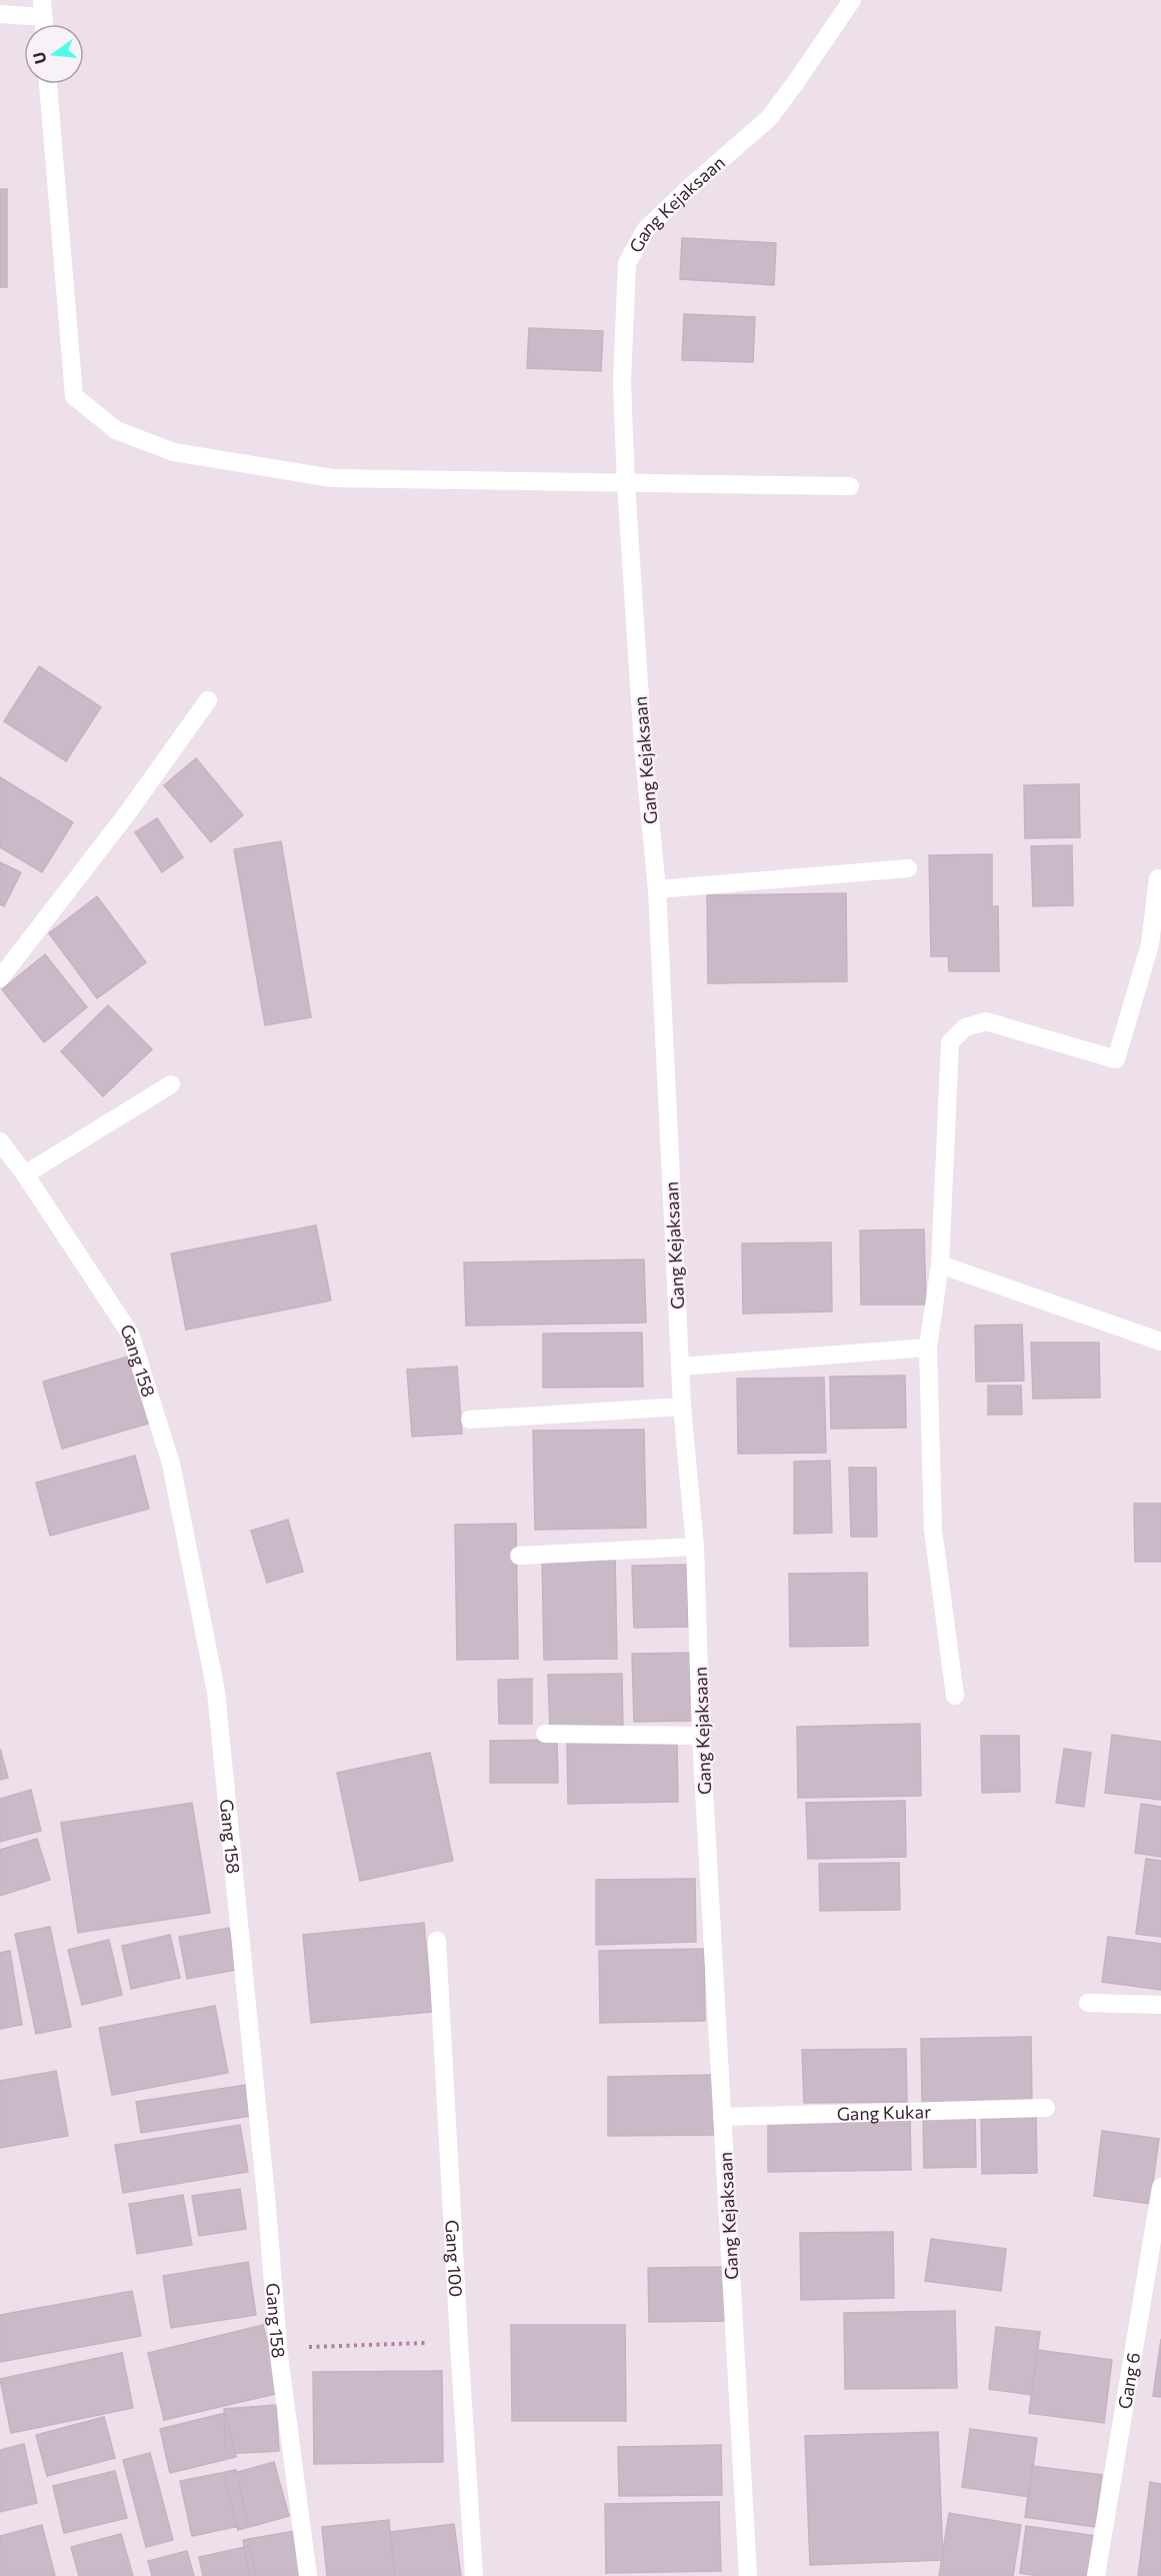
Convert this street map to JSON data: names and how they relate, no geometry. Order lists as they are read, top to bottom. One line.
{"streets":{"street":["Gang Kejaksaan","Gang 158","Gang Kukar","Gang 100","Gang 6"]},"crossings":[["Gang Kejaksaan","Gang Kukar"]],"north":"left"}
